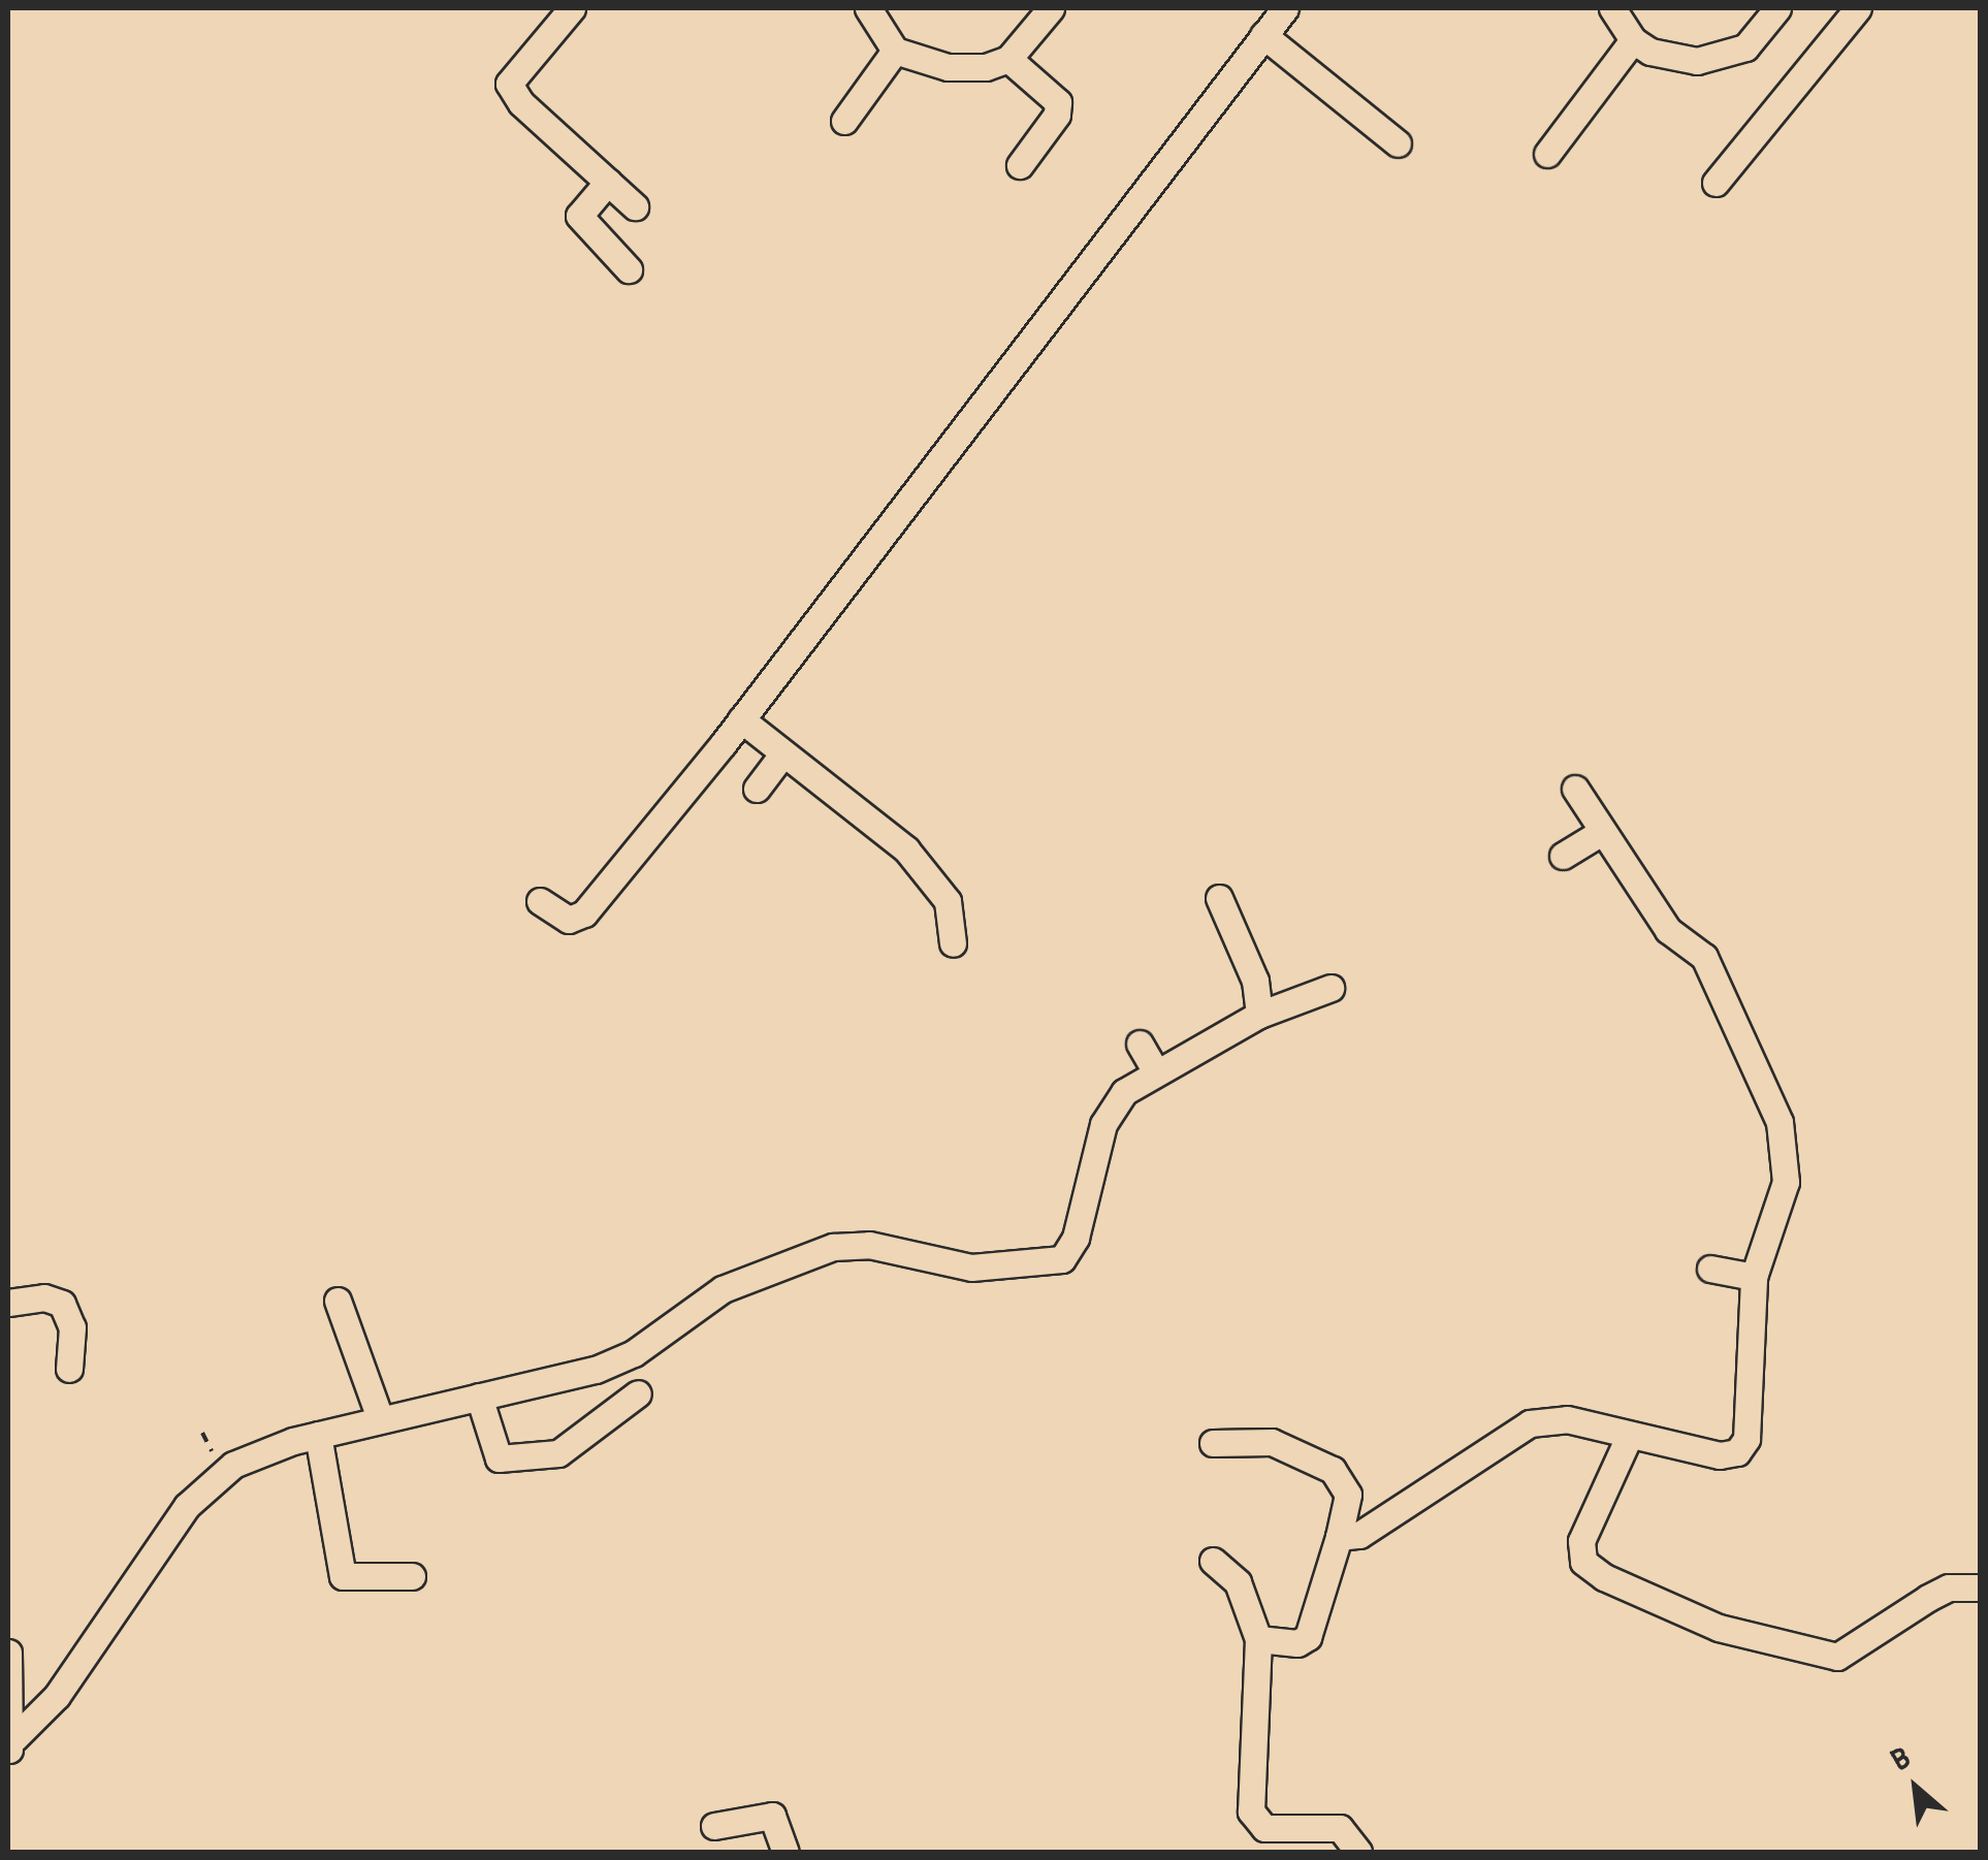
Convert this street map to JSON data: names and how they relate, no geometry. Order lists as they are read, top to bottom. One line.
{"north":"top left"}
